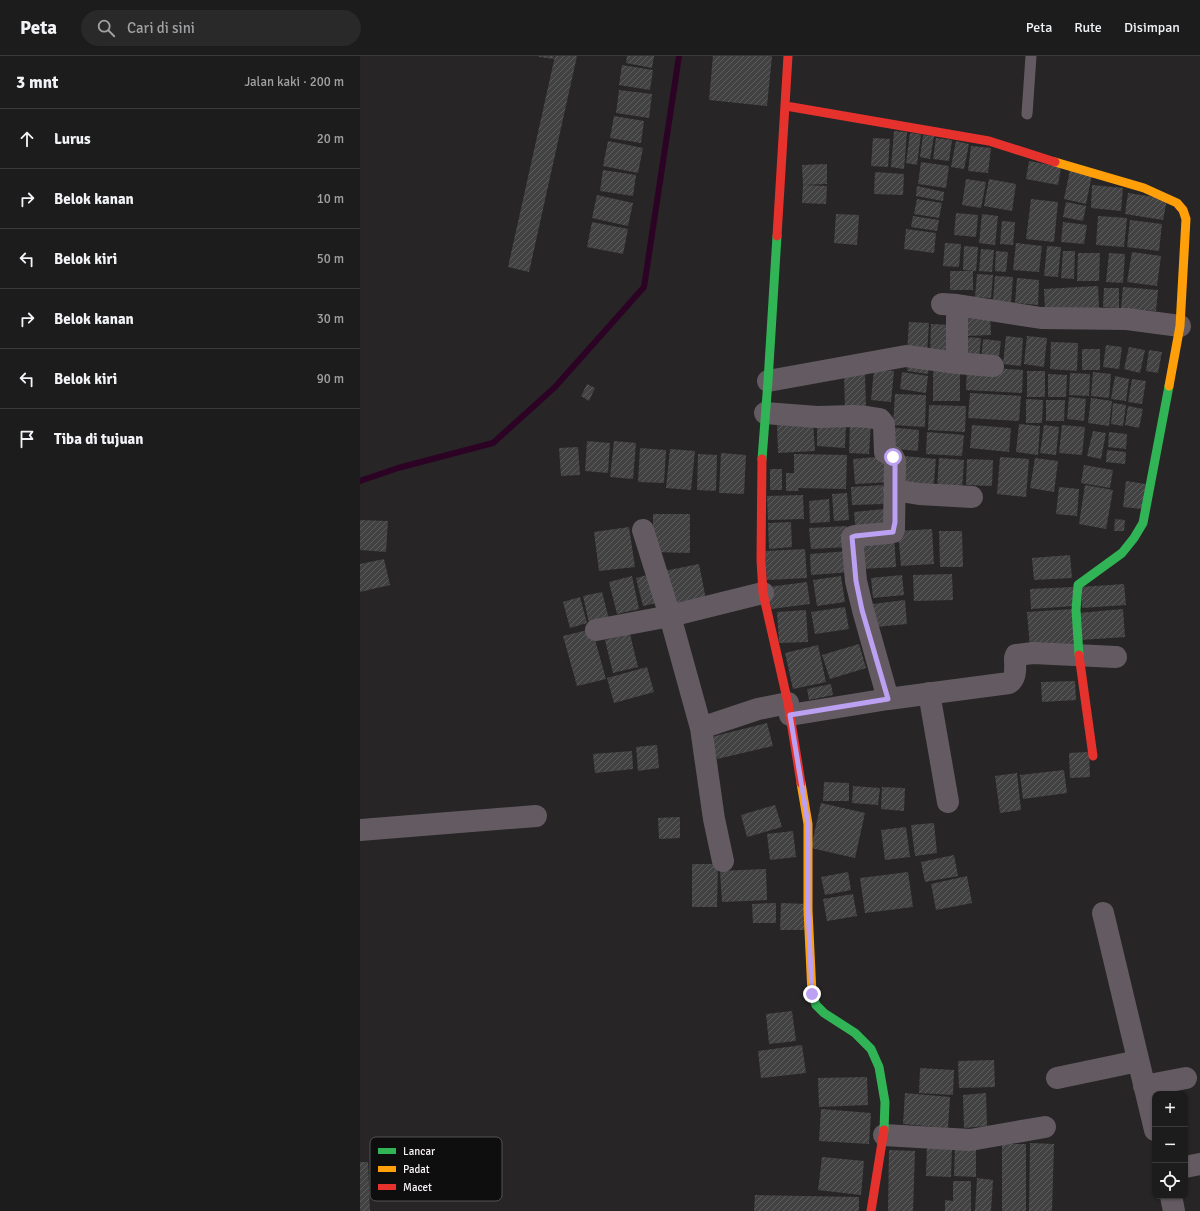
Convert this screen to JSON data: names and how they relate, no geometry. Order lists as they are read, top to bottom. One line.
{"legend":["Lancar","Padat","Macet"],"page":{"header":"Peta","search":"Cari di sini","nav":["Peta","Rute","Disimpan"],"heading":["3 mnt","Jalan kaki · 200 m"],"list":[["Lurus","20 m"],["Belok kanan","10 m"],["Belok kiri","50 m"],["Belok kanan","30 m"],["Belok kiri","90 m"],"Tiba di tujuan"],"map_buttons":["+","−"]}}
